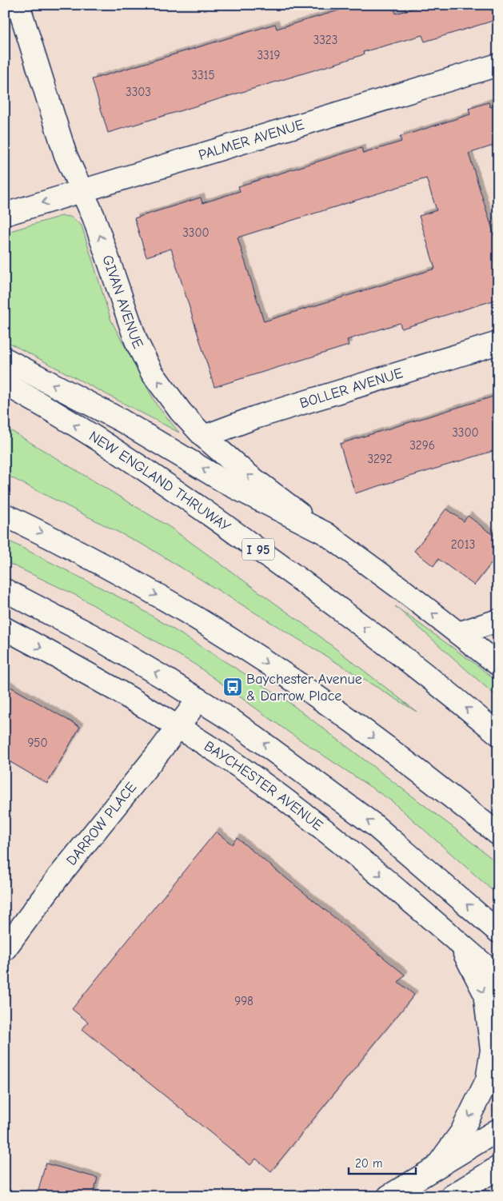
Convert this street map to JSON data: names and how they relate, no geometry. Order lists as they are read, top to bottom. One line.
{"streets":{"main road":["PALMER AVENUE","GIVAN AVENUE","BOLLER AVENUE","NEW ENGLAND THRUWAY","I 95","BAYCHESTER AVENUE","DARROW PLACE"]},"crossings":[["PALMER AVENUE","GIVAN AVENUE"],["GIVAN AVENUE","BOLLER AVENUE"],["BAYCHESTER AVENUE","DARROW PLACE"]],"places":{"bus stop":["Baychester Avenue & Darrow Place"]},"house_numbers":["3323","3319","3315","3303","3300","3300","3296","3292","2013","950","998"],"scale_bar":"20 m"}
